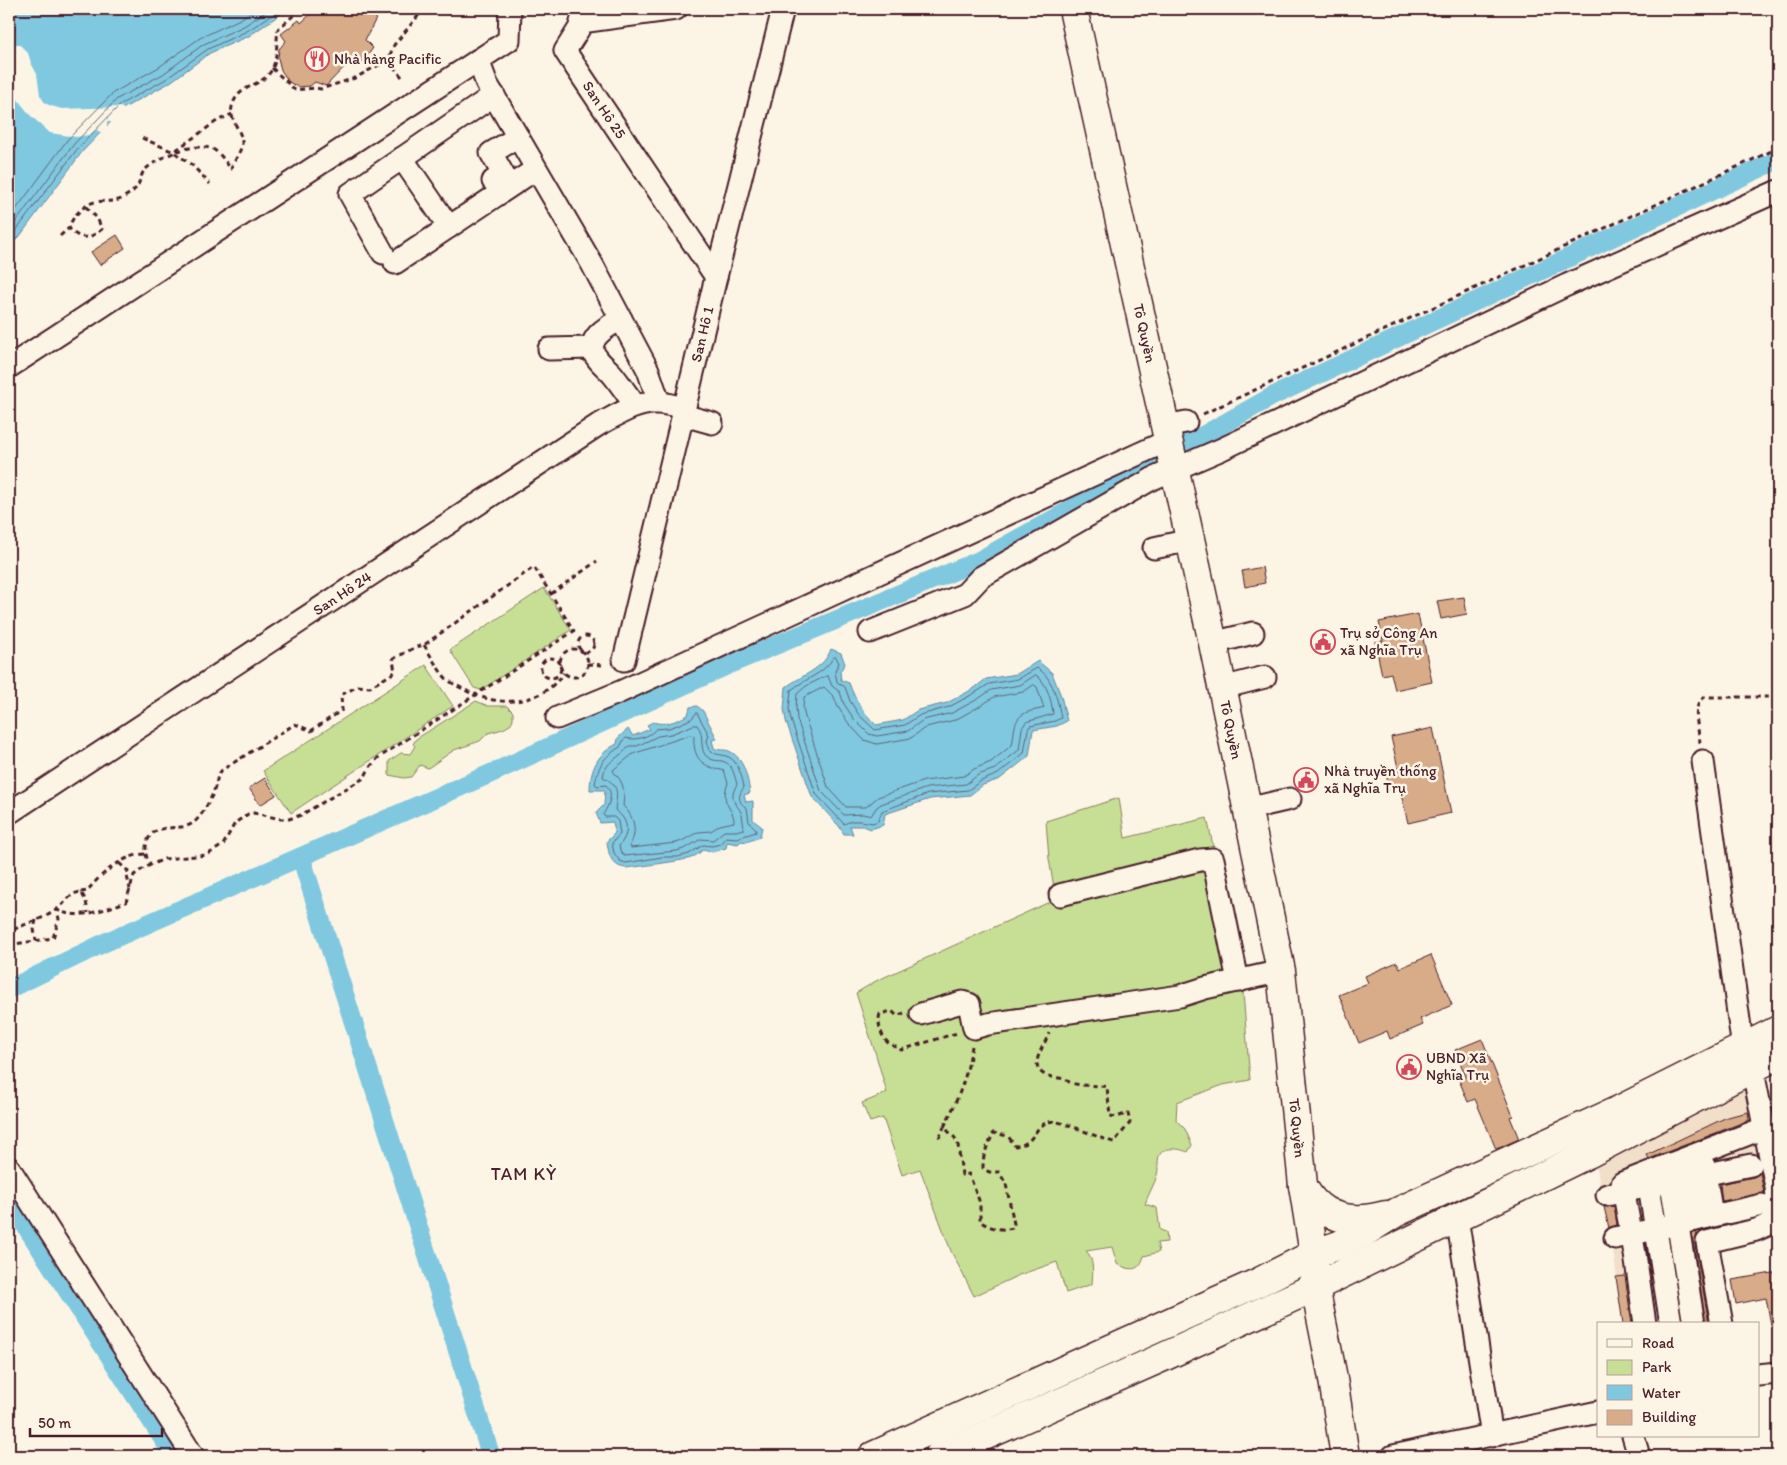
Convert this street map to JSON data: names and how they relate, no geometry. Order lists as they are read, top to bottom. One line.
{"streets":{"street":["San Hô 25","Tô Quyền","San Hô 1","San Hô 24"]},"crossings":[["San Hô 25","San Hô 1"],["San Hô 1","San Hô 24"]],"districts":["TAM KỲ"],"places":{"restaurant":["Nhà hàng Pacific"],"public building":["Trụ sở Công An xã Nghĩa Trụ","Nhà truyền thống xã Nghĩa Trụ","UBND Xã Nghĩa Trụ"]},"legend":["Road","Park","Water","Building"],"scale_bar":"50 m"}
